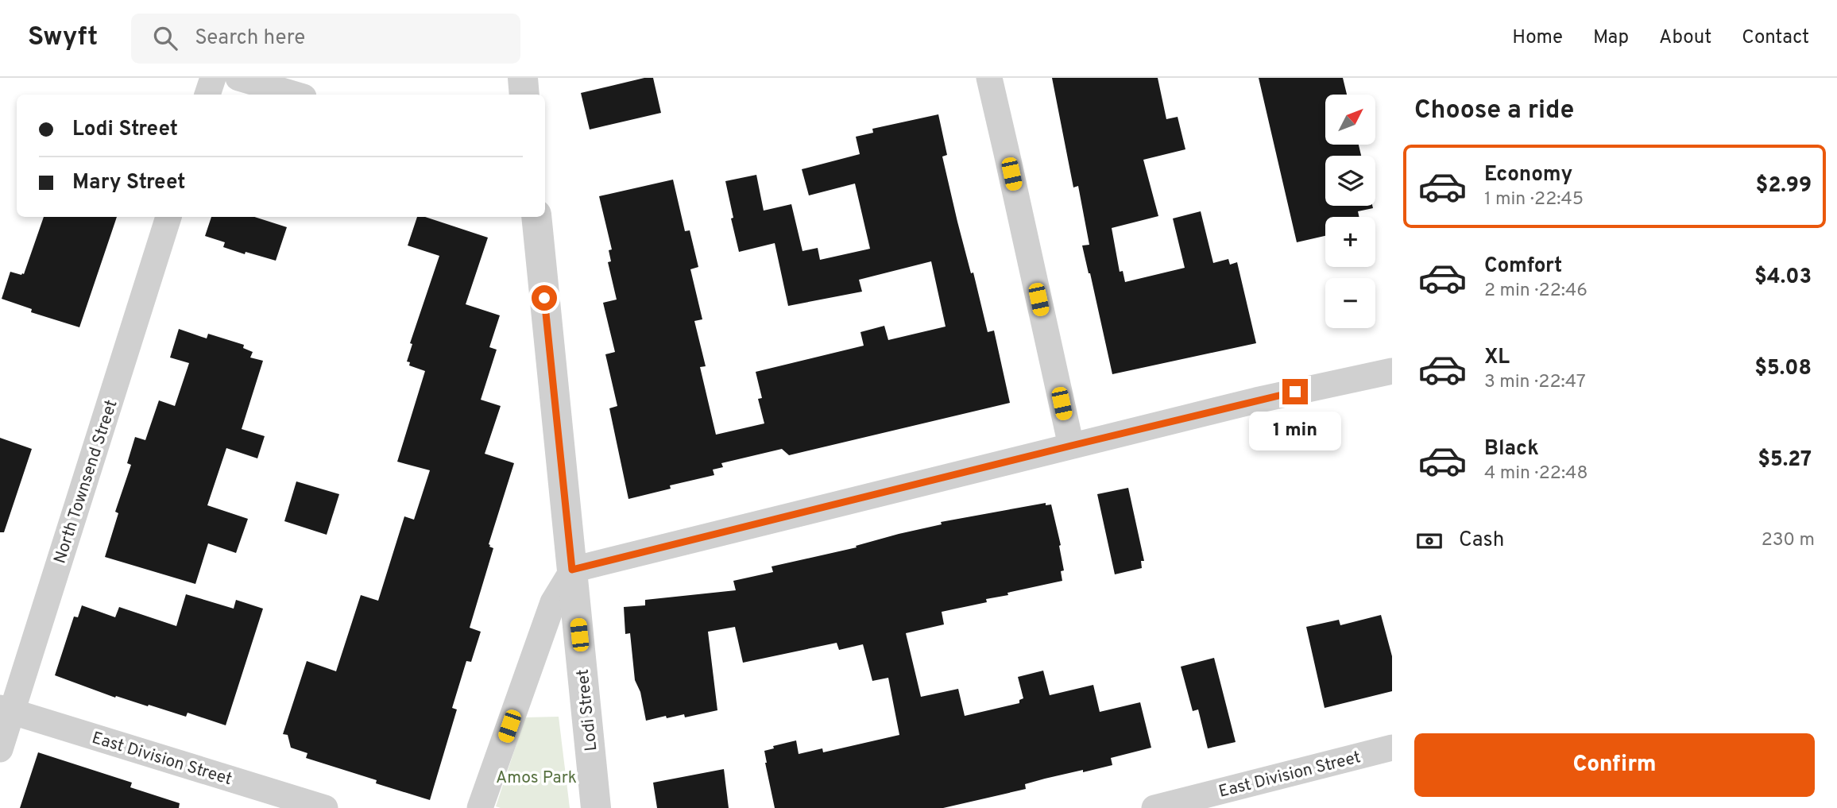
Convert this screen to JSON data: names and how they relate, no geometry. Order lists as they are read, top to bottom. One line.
{"streets":{"street":["North Townsend Street","Lodi Street","East Division Street"]},"crossings":[["North Townsend Street","East Division Street"]],"parks":["Amos Park"],"north":"top right","page":{"header":"Swyft","search":"Search here","nav":["Home","Map","About","Contact"],"heading":"Choose a ride","map_buttons":["+","−"],"banner":["Lodi Street","Mary Street"],"list":[{"name":"Economy","note":"1 min · 22:45","value":"$2.99"},{"name":"Comfort","note":"2 min · 22:46","value":"$4.03"},{"name":"XL","note":"3 min · 22:47","value":"$5.08"},{"name":"Black","note":"4 min · 22:48","value":"$5.27"}],"bubble":"1 min","pay":["Cash","230 m"],"buttons":"Confirm"}}
